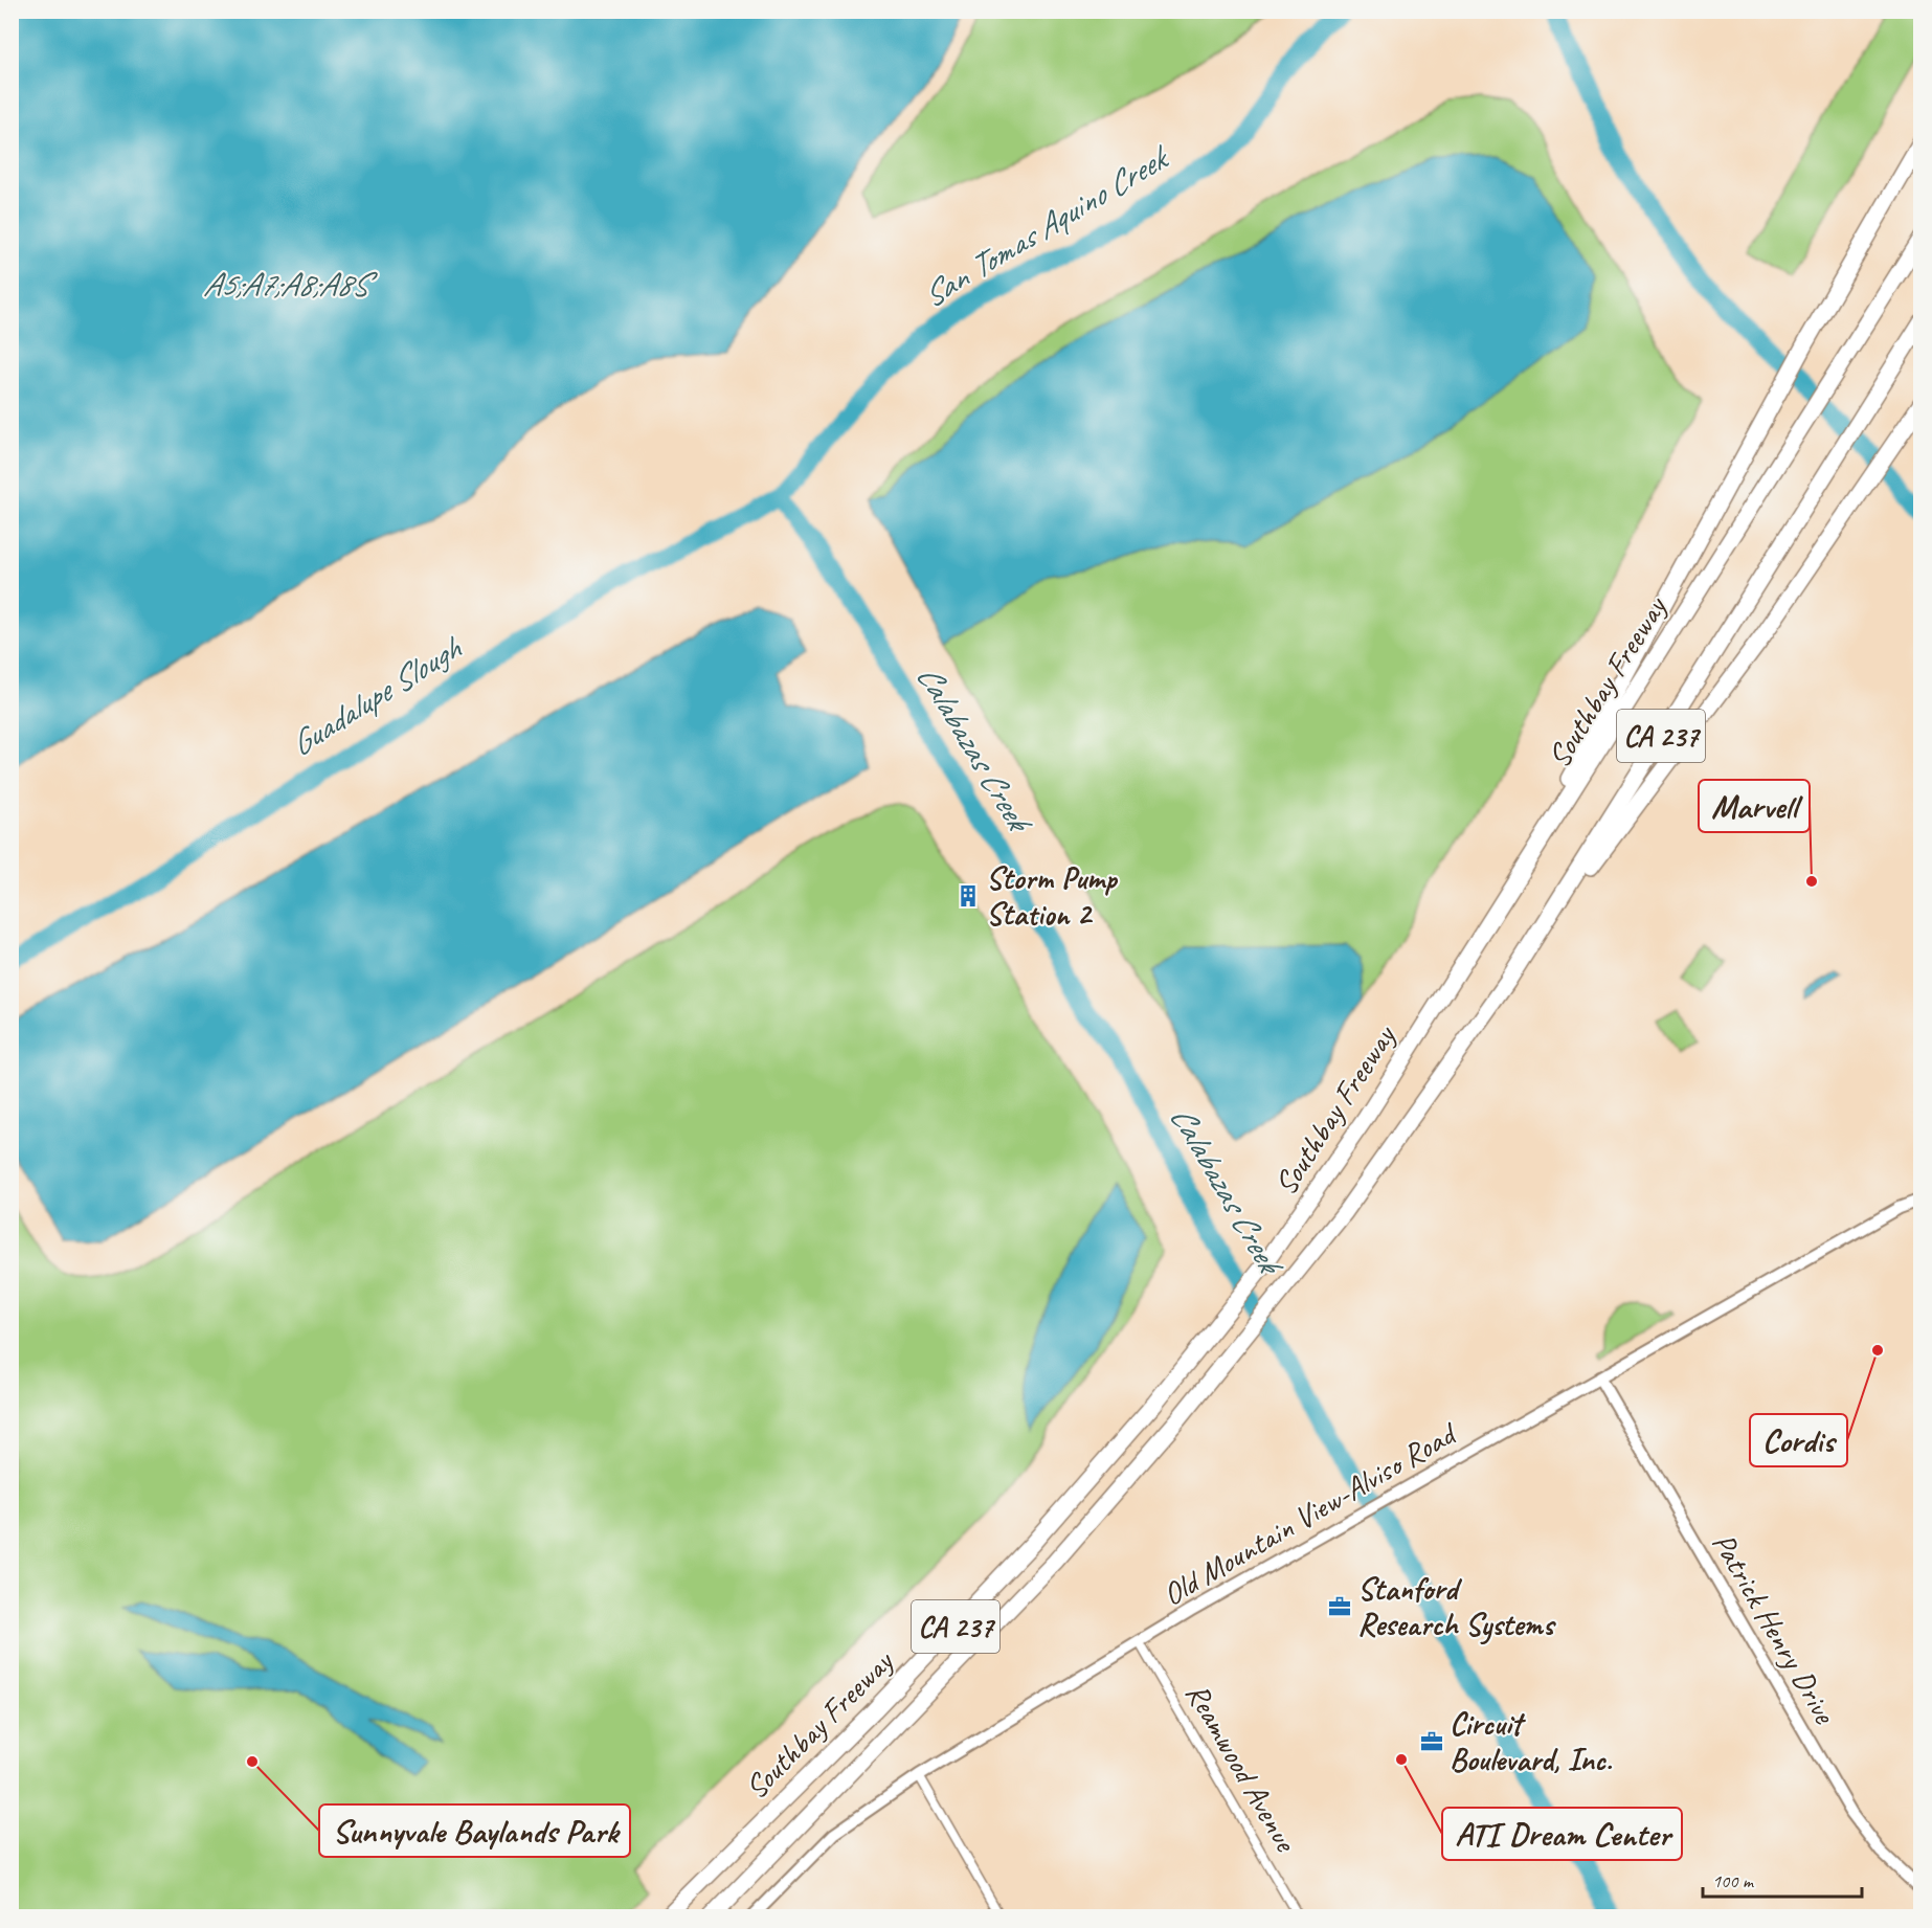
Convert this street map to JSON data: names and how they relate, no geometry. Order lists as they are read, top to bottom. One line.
{"streets":{"highway":["Southbay Freeway","CA 237"],"street":["Old Mountain View-Alviso Road","Patrick Henry Drive","Reamwood Avenue"]},"crossings":[["Old Mountain View-Alviso Road","Patrick Henry Drive"],["Old Mountain View-Alviso Road","Reamwood Avenue"]],"water":["San Tomas Aquino Creek","A5;A7;A8;A8S","Guadalupe Slough","Calabazas Creek"],"places":{"other":["Marvell","Cordis","ATI Dream Center","Sunnyvale Baylands Park"],"building":["Storm Pump Station 2"],"office":["Stanford Research Systems","Circuit Boulevard, Inc."]},"scale_bar":"100 m"}
